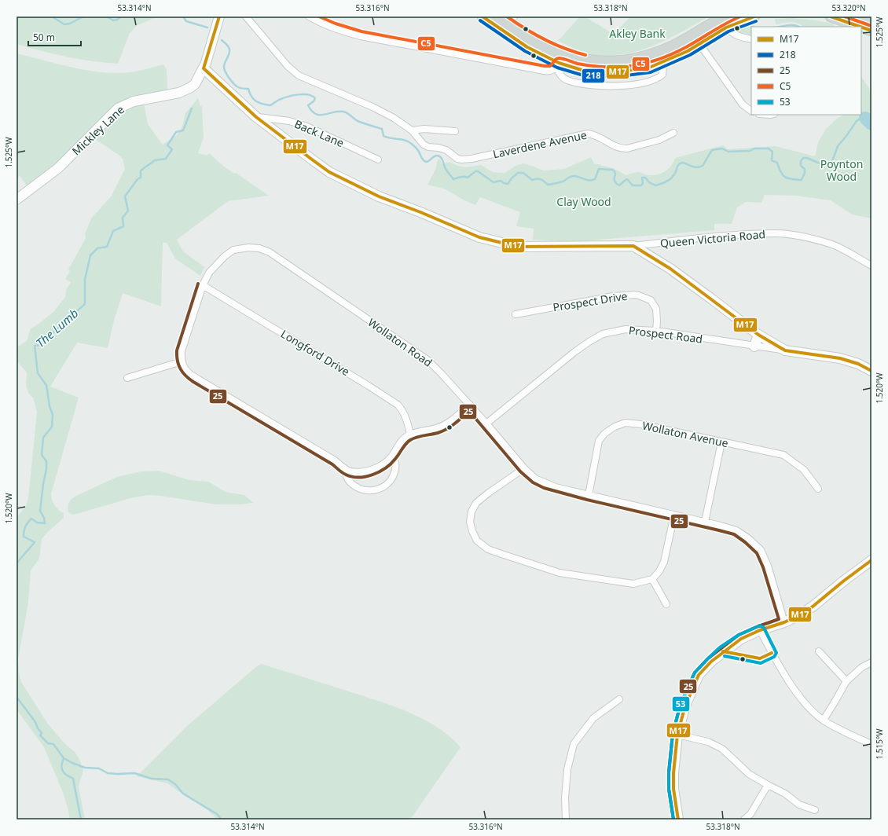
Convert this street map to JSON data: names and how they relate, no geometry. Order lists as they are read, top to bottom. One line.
{"streets":{"street":["Mickley Lane","Back Lane","Laverdene Avenue","Queen Victoria Road","Prospect Drive","Prospect Road","Wollaton Road","Longford Drive","Wollaton Avenue"]},"crossings":[["Mickley Lane","Queen Victoria Road"],["Back Lane","Queen Victoria Road"],["Prospect Drive","Prospect Road"],["Prospect Road","Wollaton Road"],["Wollaton Road","Longford Drive"],["Wollaton Road","Wollaton Avenue"]],"water":["The Lumb"],"parks":["Akley Bank","Poynton Wood","Clay Wood"],"lines":["transit line M17","transit line C5","transit line 218","transit line 25","transit line 53"],"legend":["M17","218","25","C5","53"],"scale_bar":"50 m","coordinates":["53.314°N","53.316°N","53.318°N","53.320°N","1.525°W","1.520°W","1.515°W"]}
